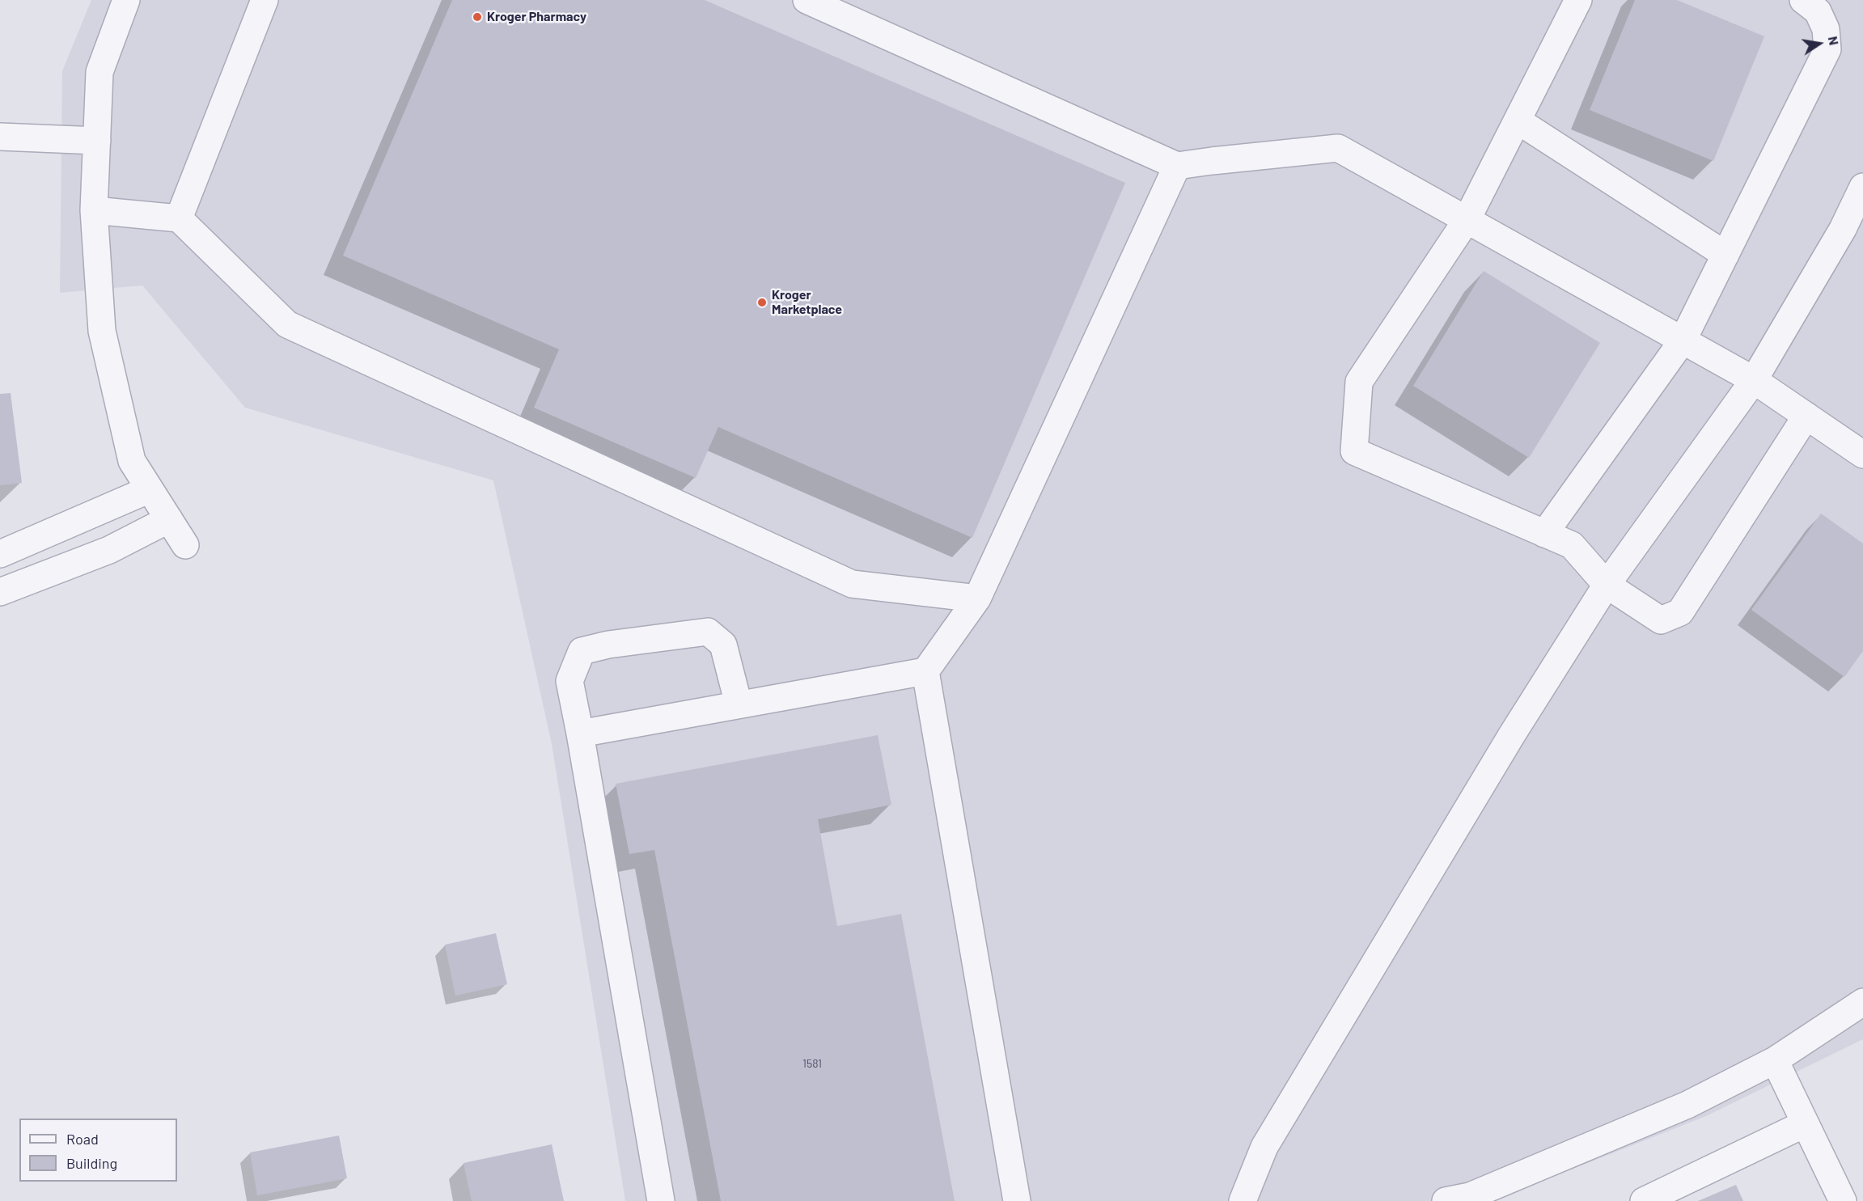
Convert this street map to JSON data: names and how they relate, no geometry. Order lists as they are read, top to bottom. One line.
{"places":["Kroger Pharmacy","Kroger Marketplace"],"house_numbers":["1581"],"legend":["Road","Building"],"north":"right"}
